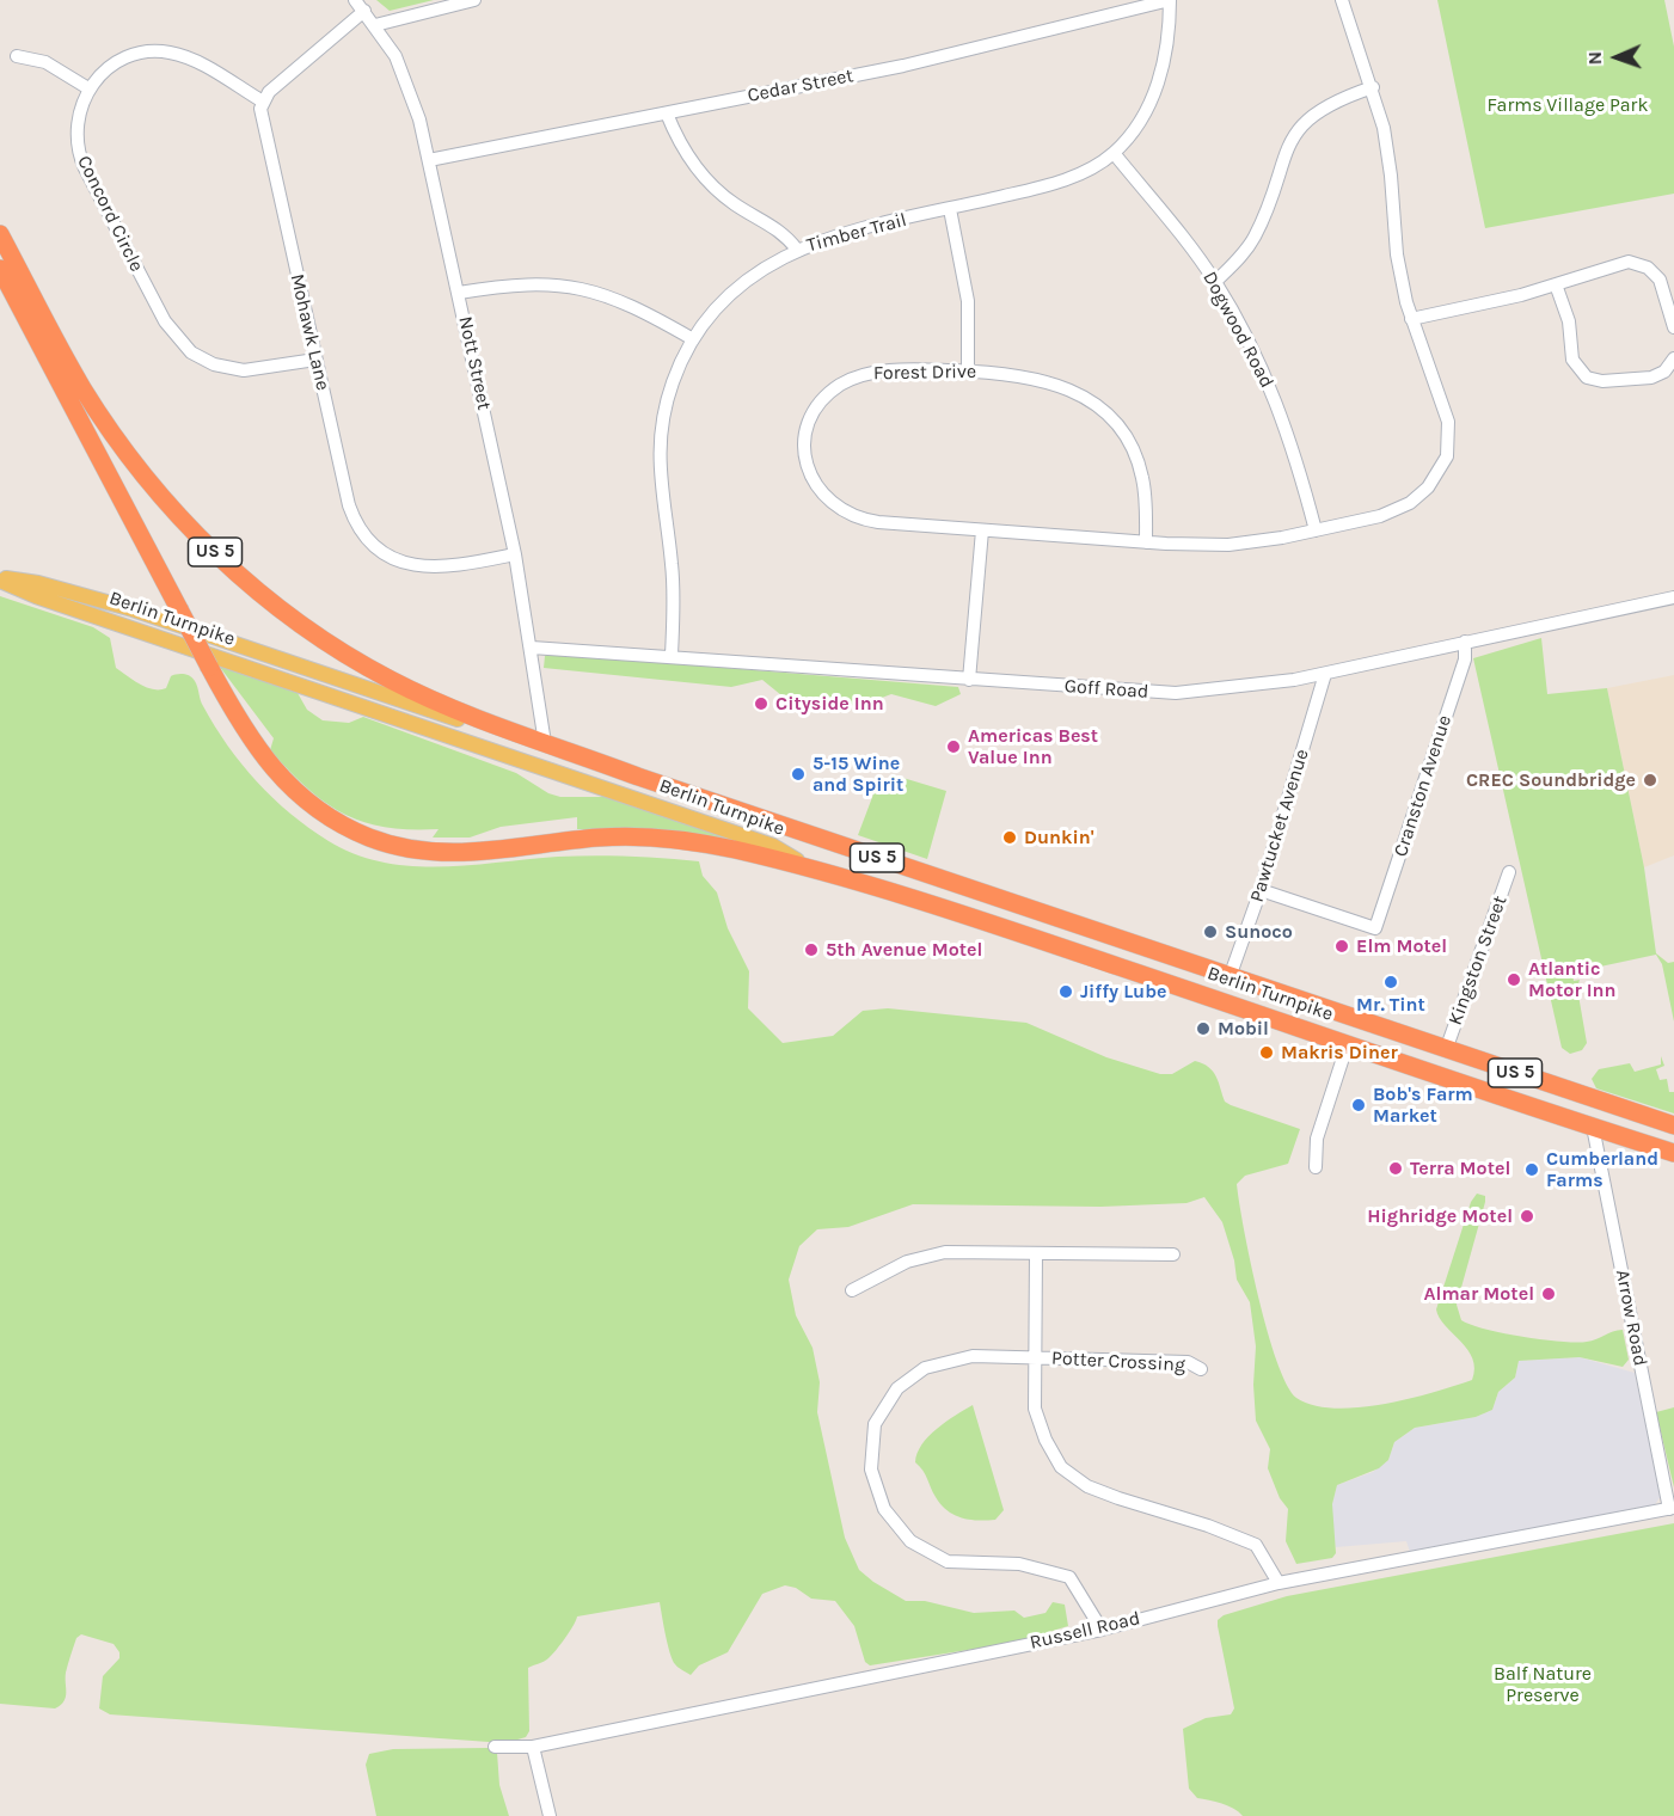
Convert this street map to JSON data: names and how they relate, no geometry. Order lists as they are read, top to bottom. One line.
{"streets":{"highway":["US 5","Berlin Turnpike"],"street":["Cedar Street","Concord Circle","Timber Trail","Dogwood Road","Mohawk Lane","Nott Street","Forest Drive","Goff Road","Cranston Avenue","Pawtucket Avenue","Kingston Street","Arrow Road","Potter Crossing","Russell Road"]},"crossings":[["Cedar Street","Timber Trail"],["Cedar Street","Nott Street"],["Concord Circle","Mohawk Lane"],["Timber Trail","Dogwood Road"],["Timber Trail","Goff Road"],["Dogwood Road","Forest Drive"],["Mohawk Lane","Nott Street"],["Nott Street","US 5"],["Nott Street","Berlin Turnpike"],["Nott Street","Goff Road"],["US 5","Berlin Turnpike"],["Berlin Turnpike","Pawtucket Avenue"],["Berlin Turnpike","Kingston Street"],["Berlin Turnpike","Arrow Road"],["Goff Road","Cranston Avenue"],["Goff Road","Pawtucket Avenue"],["Cranston Avenue","Pawtucket Avenue"],["Arrow Road","Russell Road"],["Potter Crossing","Russell Road"]],"parks":["Farms Village Park","Balf Nature Preserve"],"places":["Cityside Inn","Americas Best Value Inn","5-15 Wine and Spirit","CREC Soundbridge","Dunkin'","Sunoco","Elm Motel","5th Avenue Motel","Atlantic Motor Inn","Mr. Tint","Jiffy Lube","Mobil","Makris Diner","Bob's Farm Market","Terra Motel","Cumberland Farms","Highridge Motel","Almar Motel"],"north":"left"}
